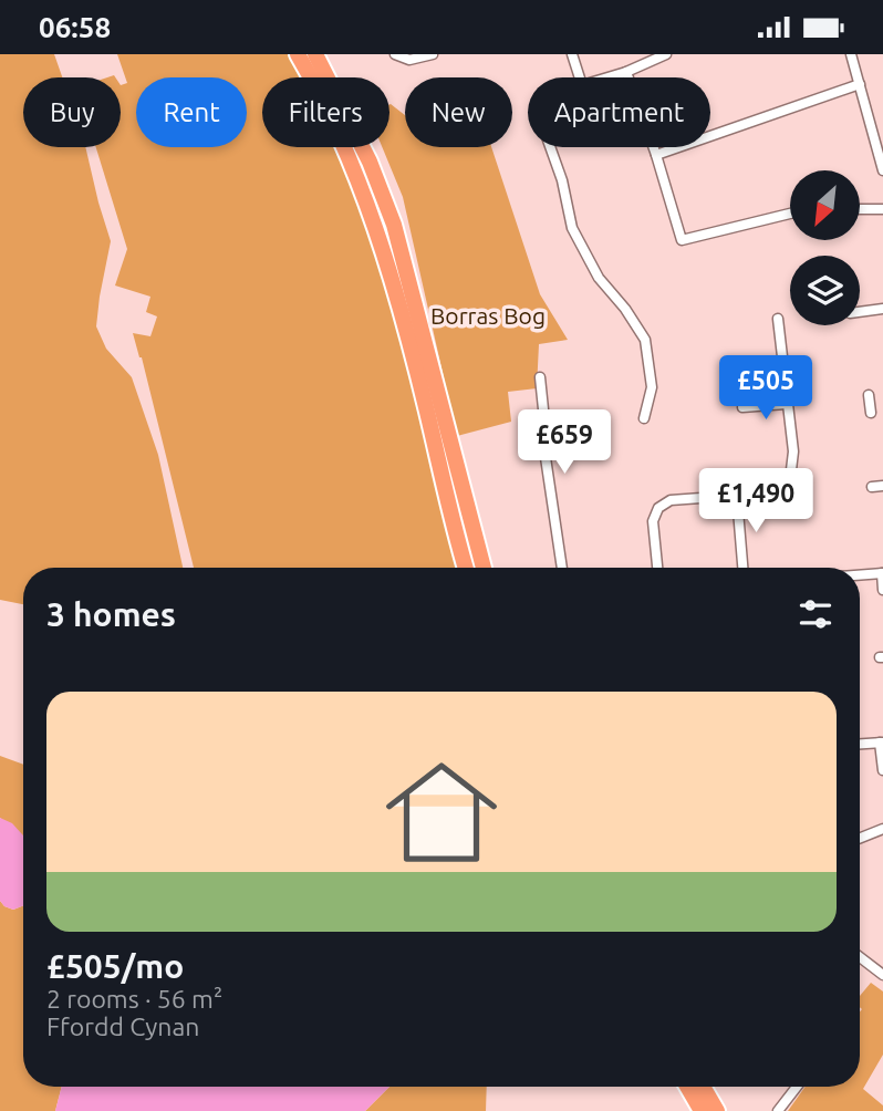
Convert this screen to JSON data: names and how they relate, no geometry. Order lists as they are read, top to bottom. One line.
{"parks":["Borras Bog"],"north":"bottom left","page":{"status":"06:58","chip":["Buy","Rent","Filters","New","Apartment"],"price":["£505","£659","£1,490"],"heading":"3 homes","list":[{"name":"£505/mo","note":"2 rooms · 56 m² · Ffordd Cynan"}]}}
